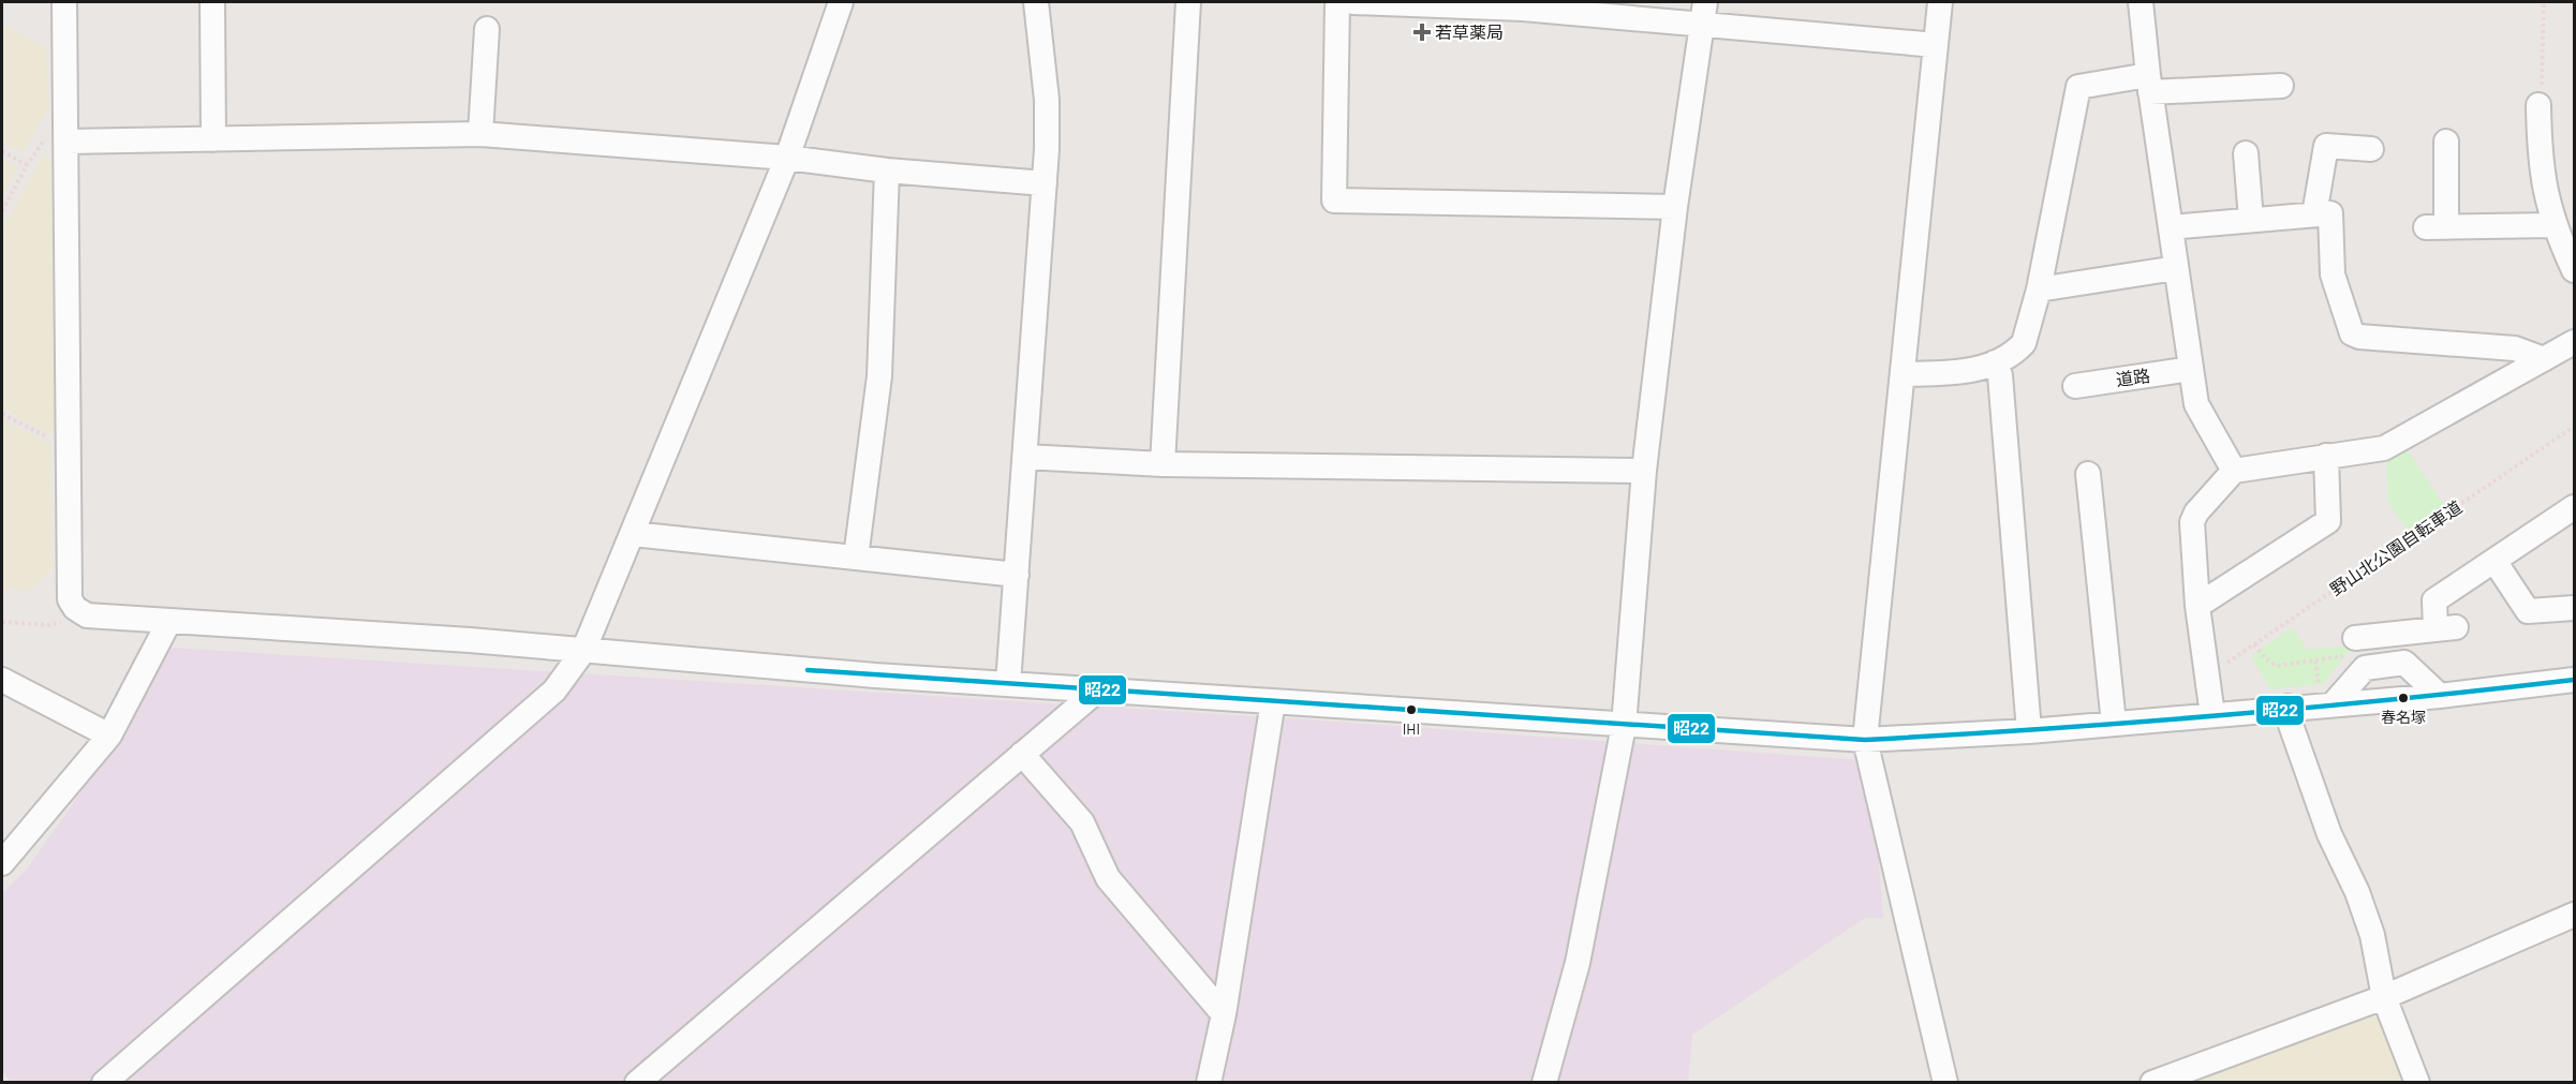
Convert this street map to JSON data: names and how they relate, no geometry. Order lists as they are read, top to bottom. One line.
{"streets":{"street":["道路"],"path":["野山北公園自転車道"]},"places":{"health":["若草薬局"],"other":["春名塚","IHI"]},"lines":["transit line 昭22"]}
